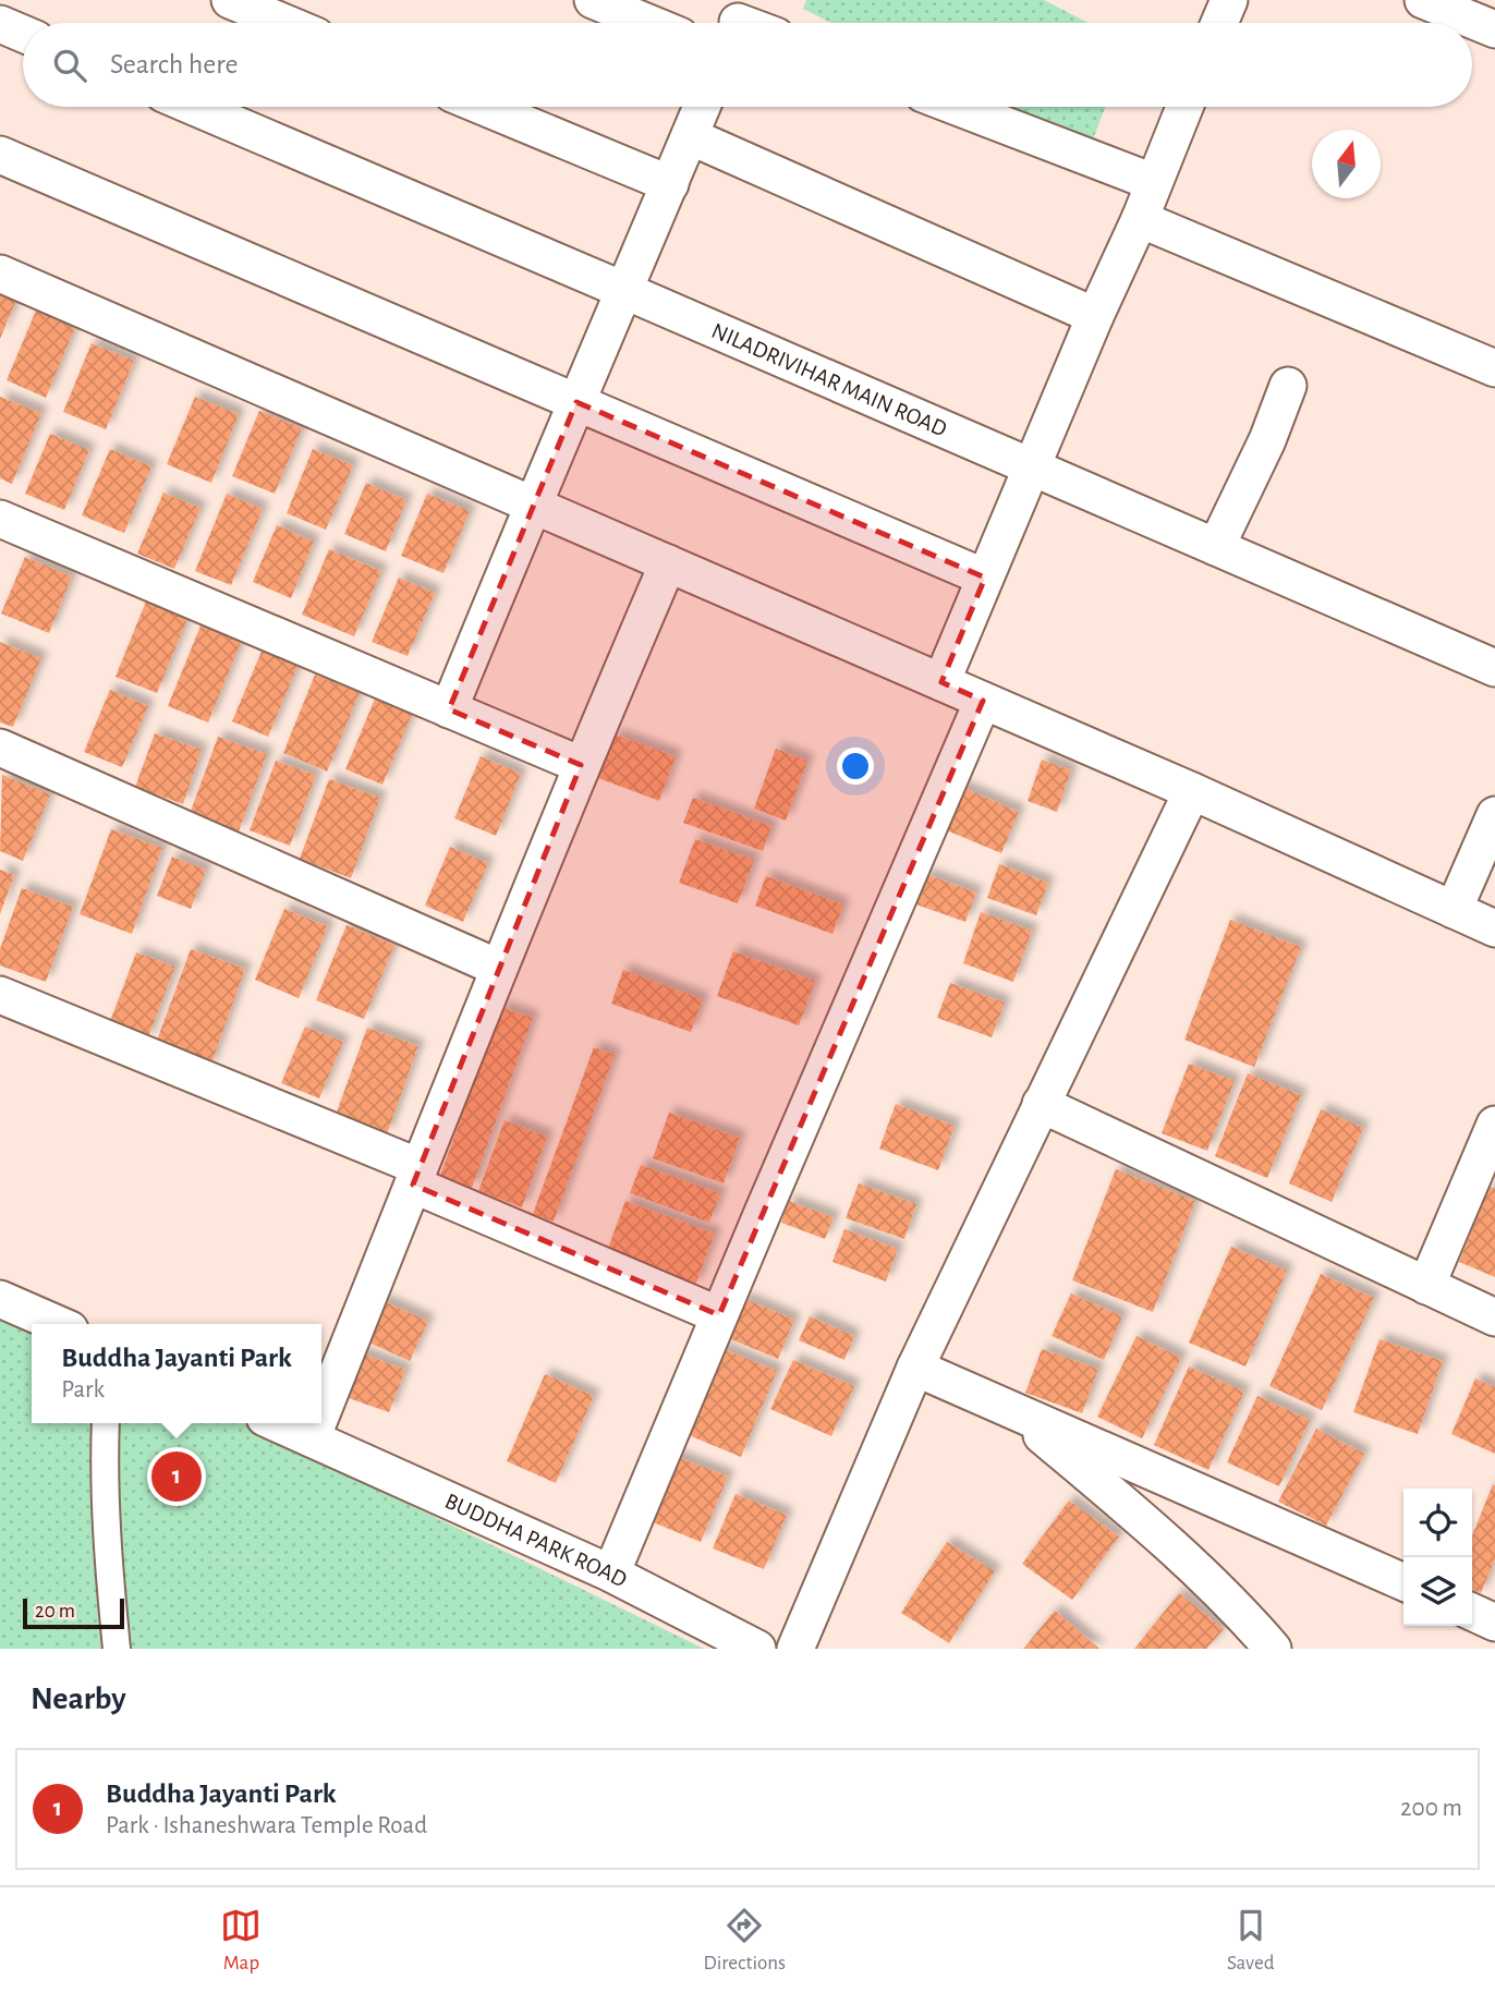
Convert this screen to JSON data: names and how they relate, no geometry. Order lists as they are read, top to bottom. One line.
{"streets":{"street":["NILADRIVIHAR MAIN ROAD","BUDDHA PARK ROAD"]},"scale_bar":"20 m","north":"top","page":{"search":"Search here","popup":["Buddha Jayanti Park","Park"],"pins":"1","scale":"20 m","heading":"Nearby","list":[{"mark":"1","name":"Buddha Jayanti Park","note":"Park · Ishaneshwara Temple Road","value":"200 m"}],"nav":["Map","Directions","Saved"]}}
